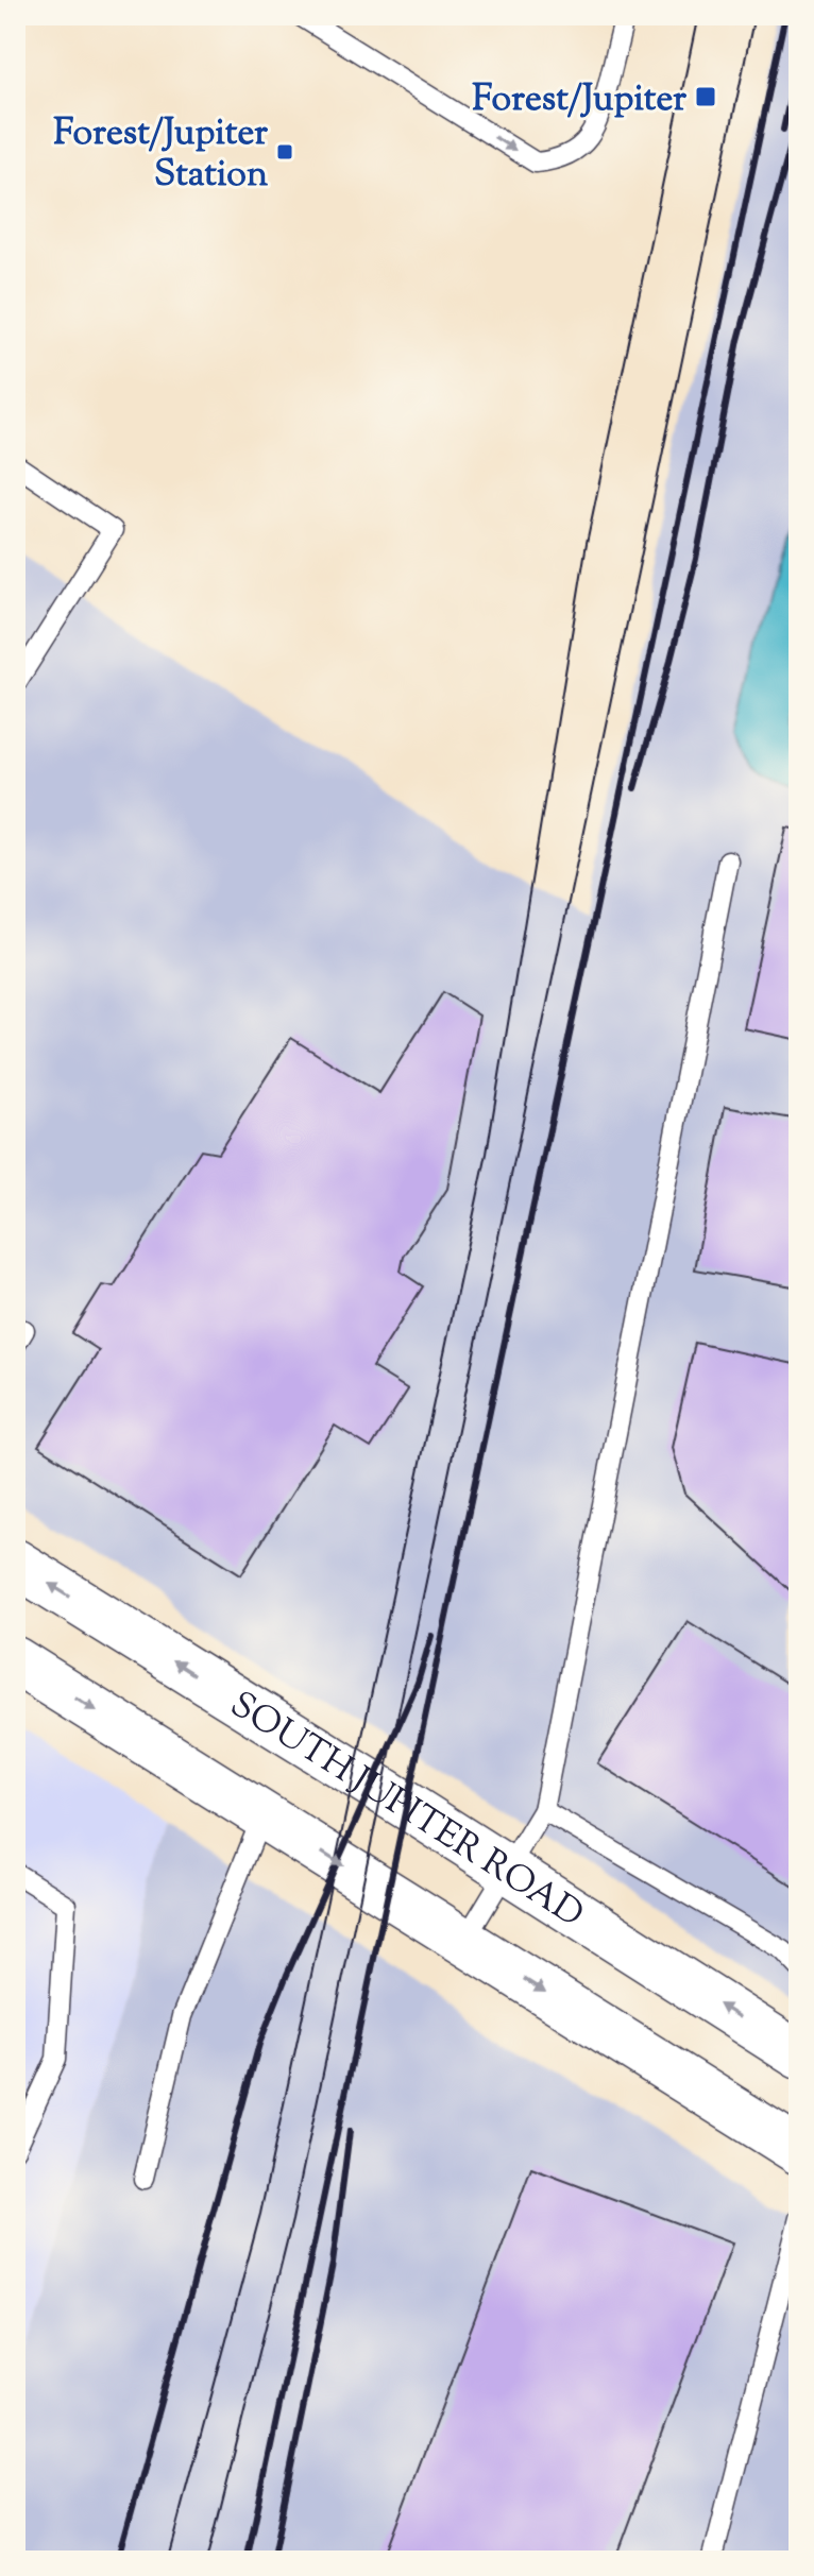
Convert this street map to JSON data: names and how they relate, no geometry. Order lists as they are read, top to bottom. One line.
{"streets":{"main road":["SOUTH JUPITER ROAD"]},"places":{"transit":["Forest/Jupiter","Forest/Jupiter Station"]}}
